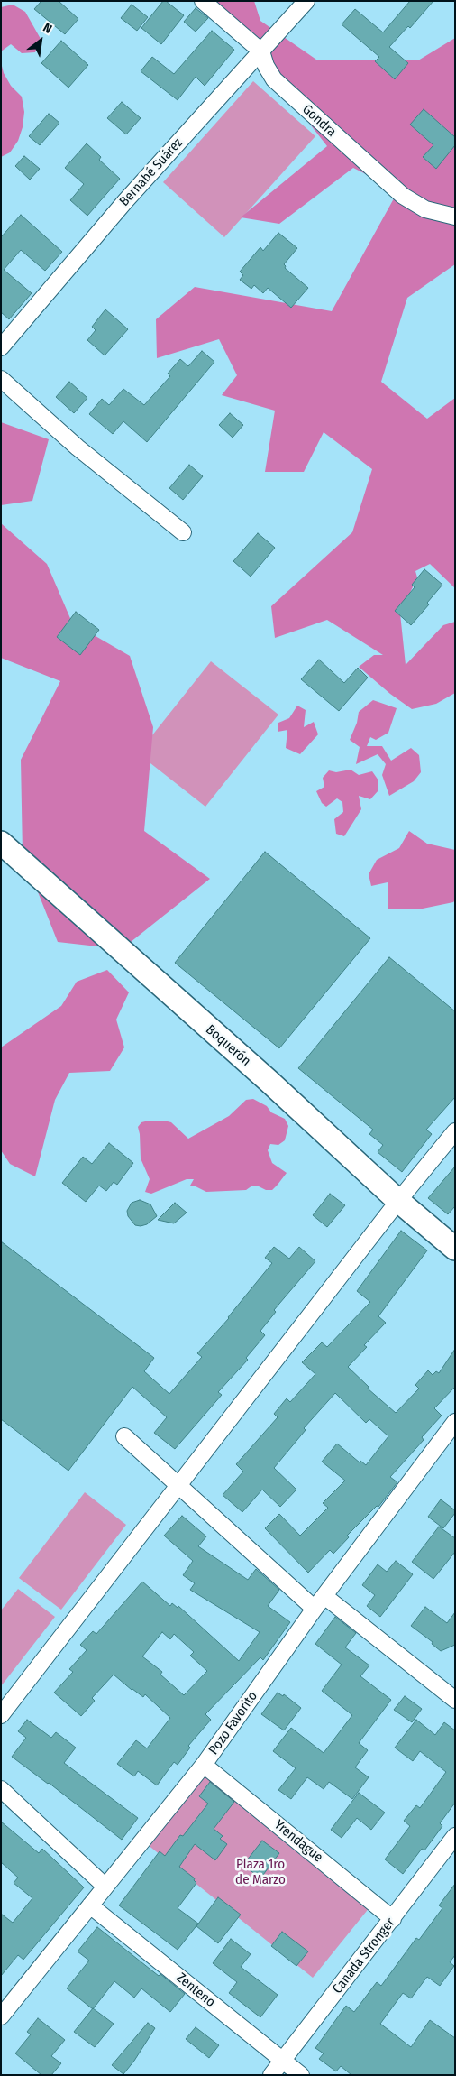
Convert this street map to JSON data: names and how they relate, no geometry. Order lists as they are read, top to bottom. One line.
{"streets":{"street":["Gondra","Bernabé Suárez","Boquerón","Pozo Favorito","Yrendague","Canada Stronger","Zenteno"]},"crossings":[["Gondra","Bernabé Suárez"],["Pozo Favorito","Yrendague"],["Pozo Favorito","Zenteno"],["Yrendague","Canada Stronger"],["Canada Stronger","Zenteno"]],"parks":["Plaza 1ro de Marzo"],"north":"top right"}
